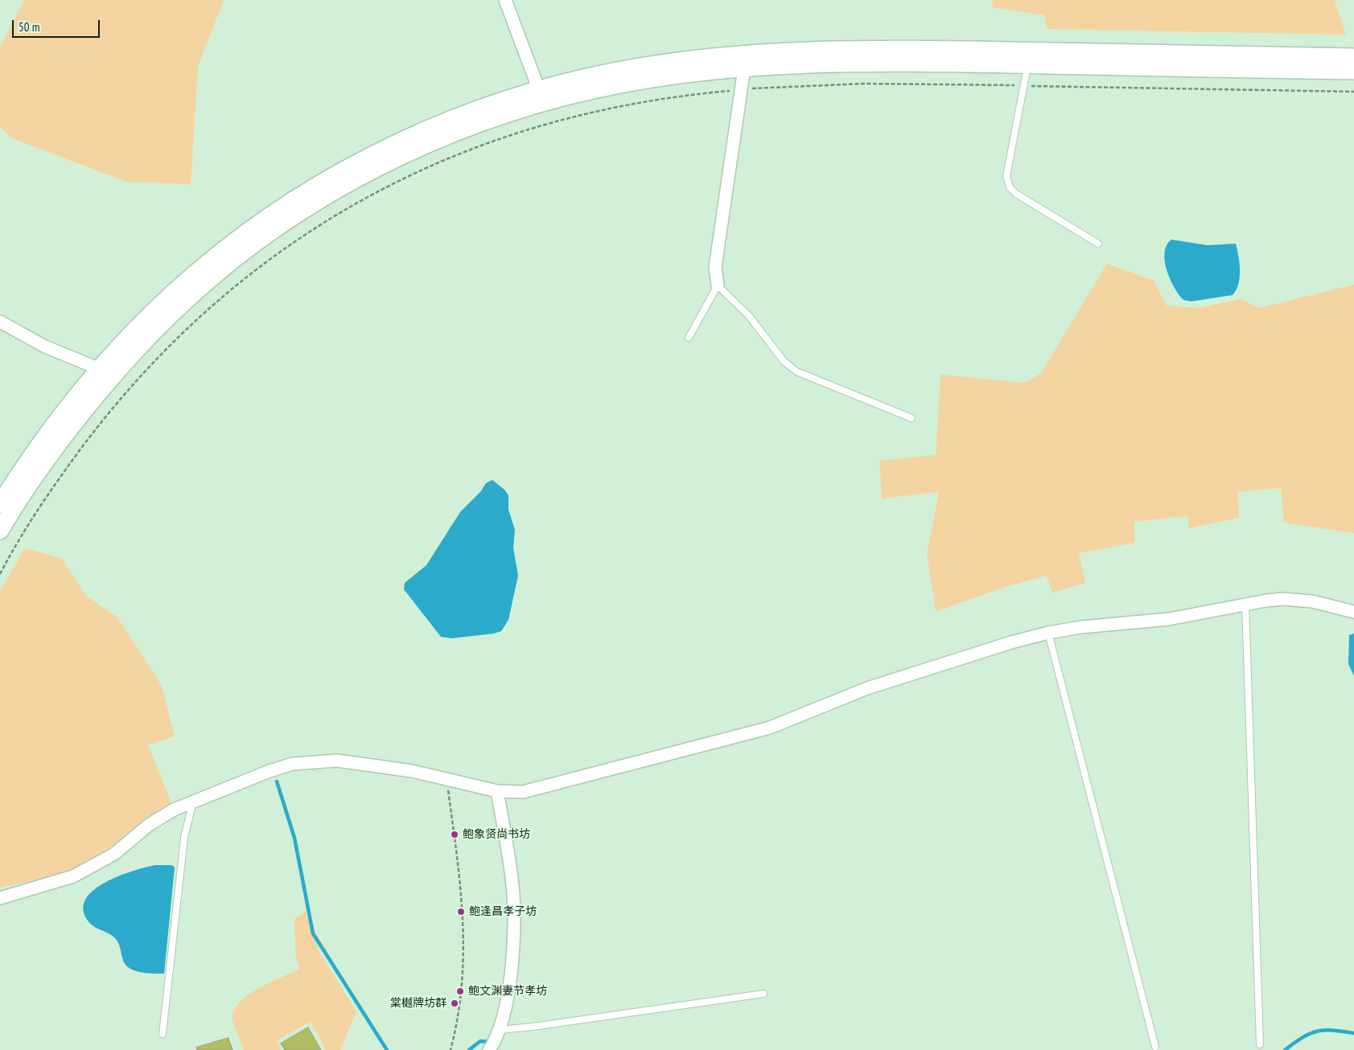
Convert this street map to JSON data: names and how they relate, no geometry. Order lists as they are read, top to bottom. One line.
{"places":["鲍象贤尚书坊","鲍逢昌孝子坊","鲍文渊妻节孝坊","棠樾牌坊群"],"scale_bar":"50 m"}
